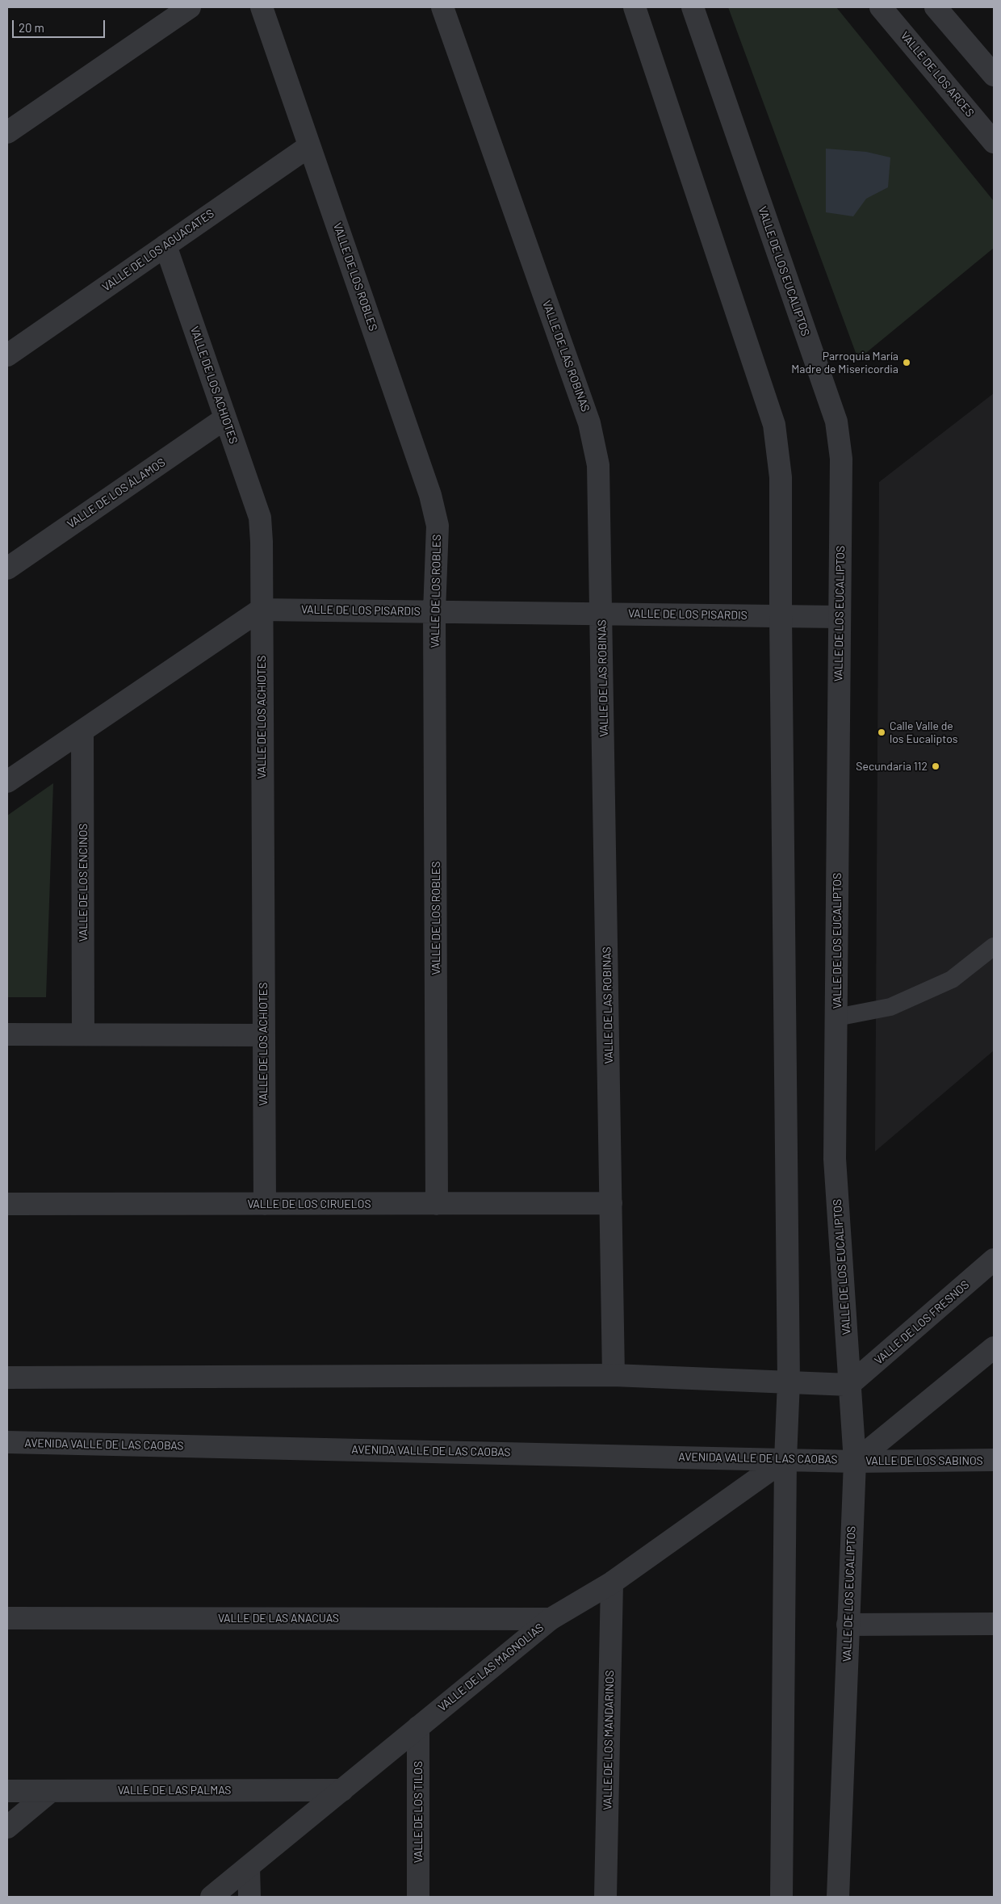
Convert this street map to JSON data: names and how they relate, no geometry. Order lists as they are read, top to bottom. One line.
{"streets":{"street":["VALLE DE LOS ARCES","VALLE DE LOS AGUACATES","VALLE DE LOS EUCALIPTOS","VALLE DE LOS ROBLES","VALLE DE LAS ROBINAS","VALLE DE LOS ACHIOTES","VALLE DE LOS ÁLAMOS","VALLE DE LOS PISARDIS","VALLE DE LOS ENCINOS","VALLE DE LOS CIRUELOS","VALLE DE LOS FRESNOS","AVENIDA VALLE DE LAS CAOBAS","VALLE DE LOS SABINOS","VALLE DE LAS ANACUAS","VALLE DE LAS MAGNOLIAS","VALLE DE LOS MANDARINOS","VALLE DE LAS PALMAS","VALLE DE LOS TILOS"]},"crossings":[["VALLE DE LOS AGUACATES","VALLE DE LOS ROBLES"],["VALLE DE LOS AGUACATES","VALLE DE LOS ACHIOTES"],["VALLE DE LOS EUCALIPTOS","VALLE DE LOS PISARDIS"],["VALLE DE LOS EUCALIPTOS","VALLE DE LOS FRESNOS"],["VALLE DE LOS EUCALIPTOS","AVENIDA VALLE DE LAS CAOBAS"],["VALLE DE LOS EUCALIPTOS","VALLE DE LOS SABINOS"],["VALLE DE LOS ROBLES","VALLE DE LOS PISARDIS"],["VALLE DE LOS ROBLES","VALLE DE LOS CIRUELOS"],["VALLE DE LAS ROBINAS","VALLE DE LOS PISARDIS"],["VALLE DE LAS ROBINAS","VALLE DE LOS CIRUELOS"],["VALLE DE LOS ACHIOTES","VALLE DE LOS ÁLAMOS"],["VALLE DE LOS ACHIOTES","VALLE DE LOS PISARDIS"],["VALLE DE LOS ACHIOTES","VALLE DE LOS CIRUELOS"],["AVENIDA VALLE DE LAS CAOBAS","VALLE DE LOS SABINOS"],["AVENIDA VALLE DE LAS CAOBAS","VALLE DE LAS MAGNOLIAS"],["VALLE DE LAS ANACUAS","VALLE DE LAS MAGNOLIAS"],["VALLE DE LAS MAGNOLIAS","VALLE DE LOS MANDARINOS"],["VALLE DE LAS MAGNOLIAS","VALLE DE LAS PALMAS"],["VALLE DE LAS MAGNOLIAS","VALLE DE LOS TILOS"]],"places":["Parroquia María Madre de Misericordia","Calle Valle de los Eucaliptos","Secundaria 112"],"scale_bar":"20 m"}
